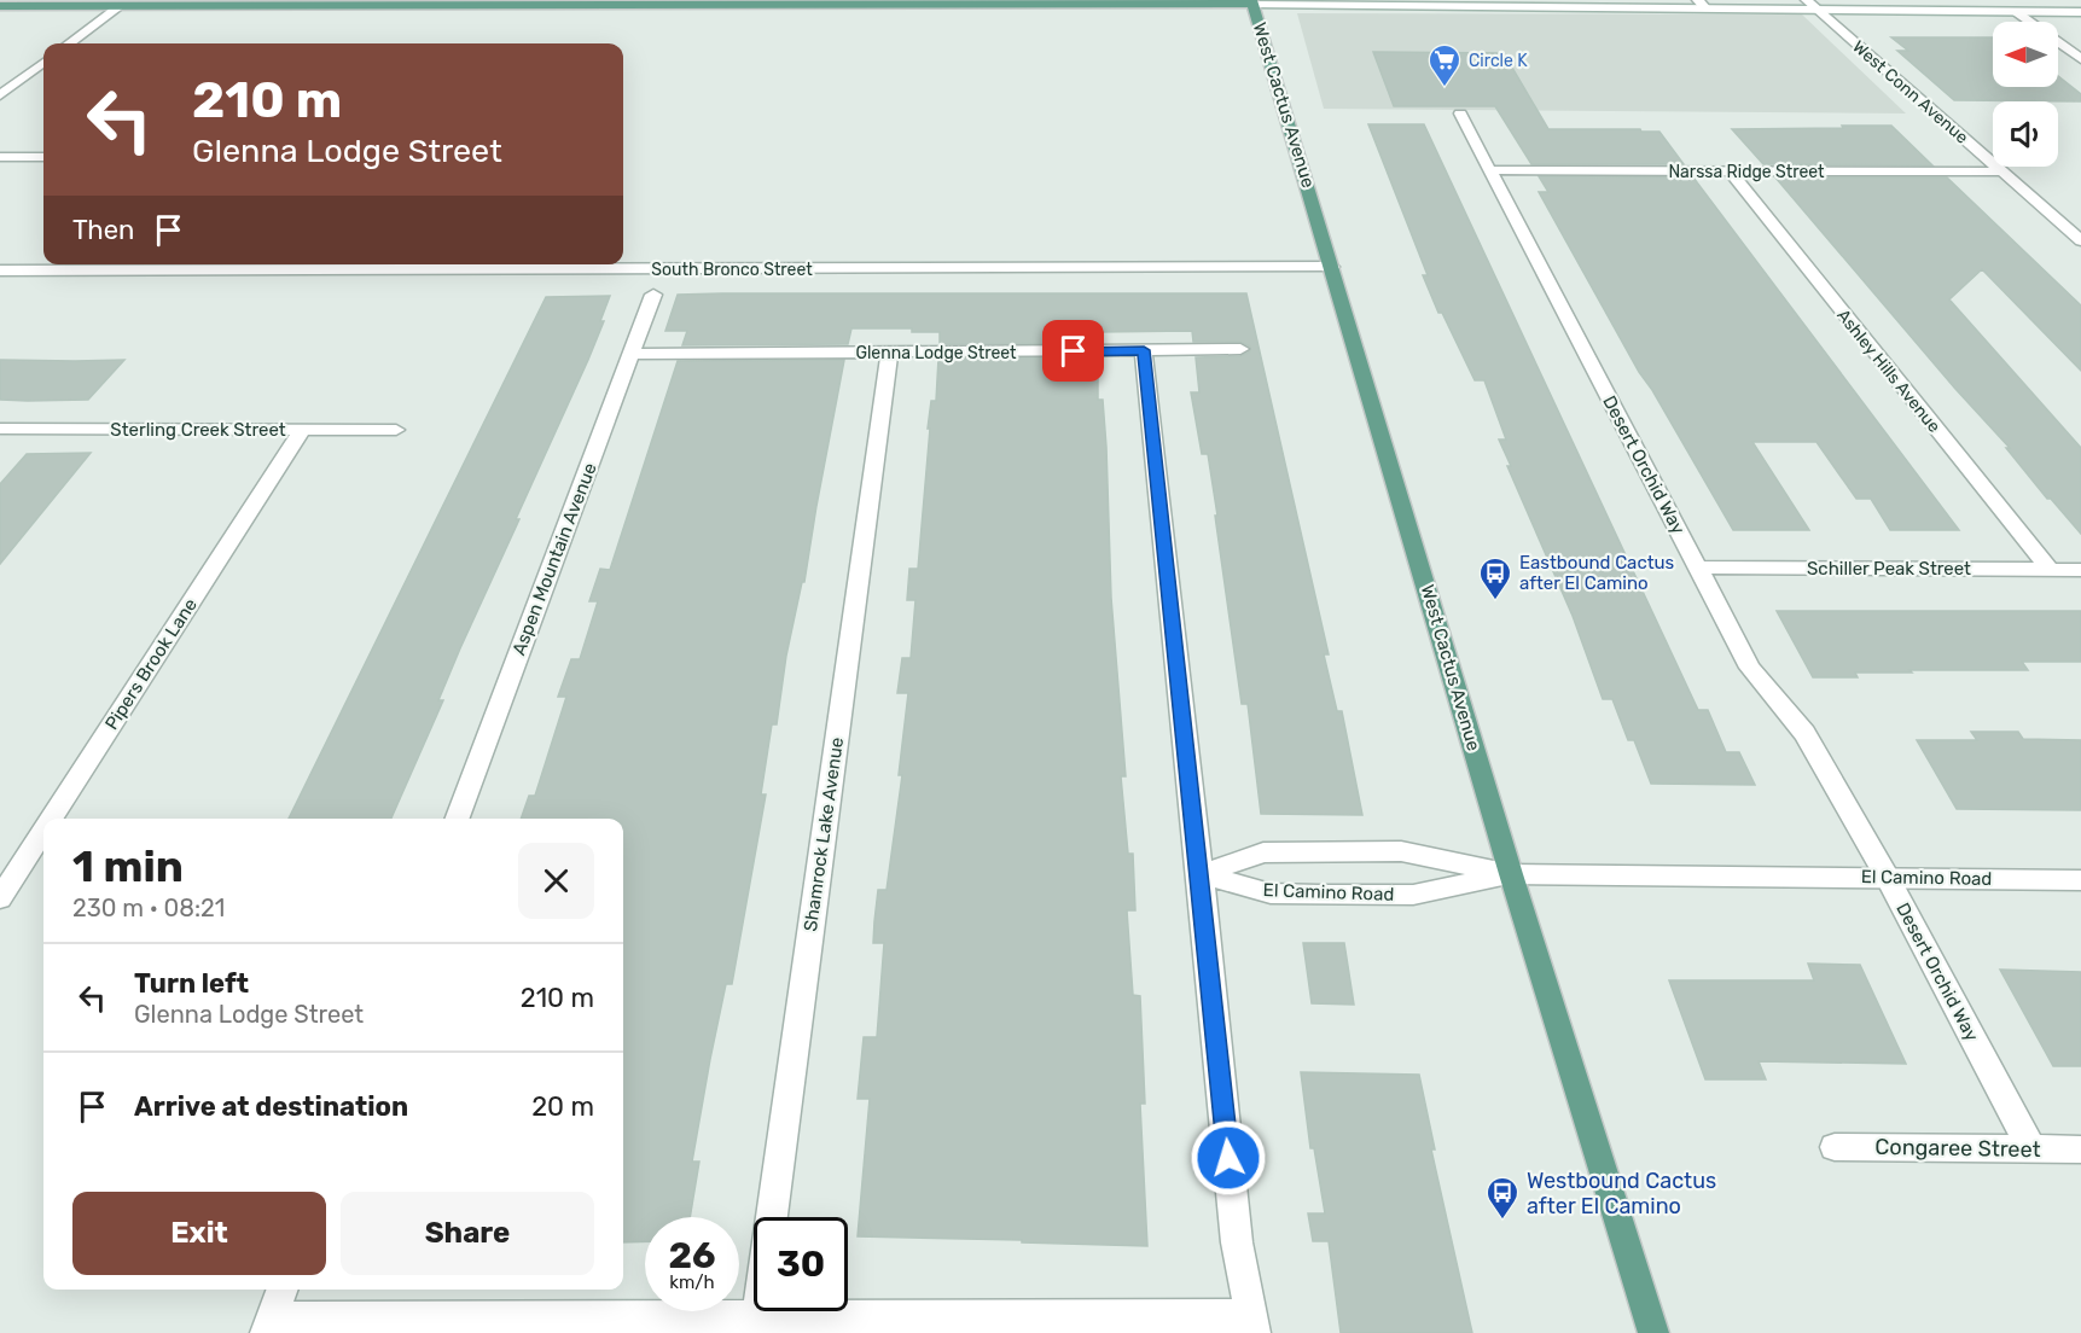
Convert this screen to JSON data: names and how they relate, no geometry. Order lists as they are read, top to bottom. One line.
{"streets":{"main road":["West Cactus Avenue"],"street":["West Conn Avenue","Narssa Ridge Street","South Bronco Street","Glenna Lodge Street","Ashley Hills Avenue","Sterling Creek Street","Desert Orchid Way","Aspen Mountain Avenue","Schiller Peak Street","Pipers Brook Lane","Shamrock Lake Avenue","El Camino Road","Congaree Street"]},"crossings":[["West Conn Avenue","Narssa Ridge Street"],["West Cactus Avenue","South Bronco Street"],["West Cactus Avenue","El Camino Road"],["Narssa Ridge Street","Ashley Hills Avenue"],["Narssa Ridge Street","Desert Orchid Way"],["Glenna Lodge Street","Aspen Mountain Avenue"],["Glenna Lodge Street","Shamrock Lake Avenue"],["Ashley Hills Avenue","Schiller Peak Street"],["Sterling Creek Street","Pipers Brook Lane"],["Desert Orchid Way","Schiller Peak Street"],["Desert Orchid Way","El Camino Road"],["Desert Orchid Way","Congaree Street"]],"places":{"supermarket":["Circle K"],"bus stop":["Eastbound Cactus after El Camino","Westbound Cactus after El Camino"]},"north":"left","page":{"turn":["210 m","Glenna Lodge Street"],"then":"Then","heading":["1 min","230 m · 08:21"],"list":[{"name":"Turn left","note":"Glenna Lodge Street","value":"210 m"},{"name":"Arrive at destination","value":"20 m"}],"buttons":["Exit","Share"],"speed":"26 km/h","limit":"30"}}
